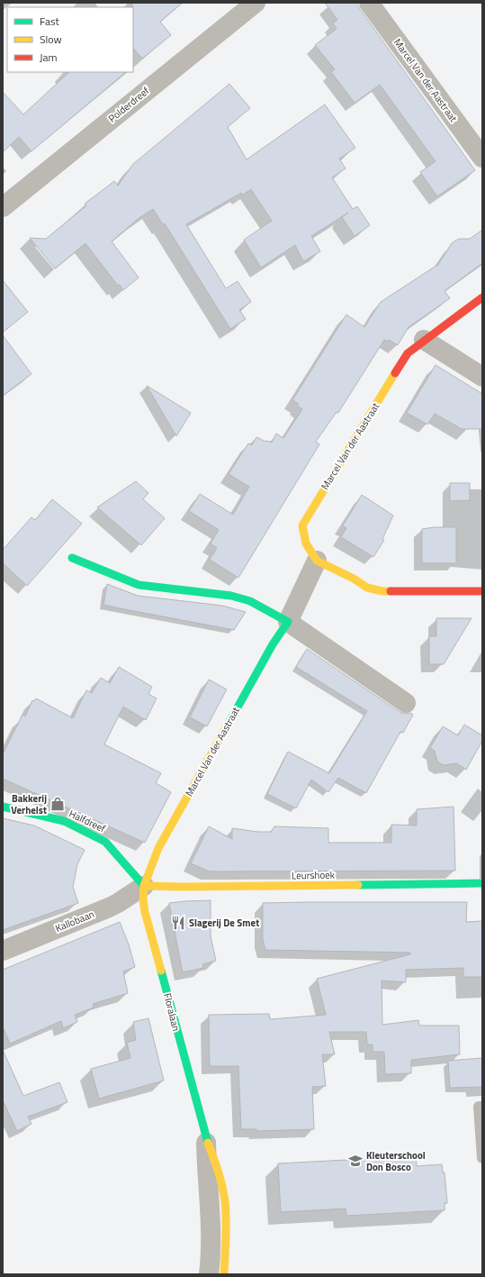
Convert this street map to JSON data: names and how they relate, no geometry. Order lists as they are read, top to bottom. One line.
{"streets":{"street":["Marcel Van der Aastraat","Polderdreef","Halfdreef","Leurshoek","Kallobaan","Floralaan"]},"crossings":[["Marcel Van der Aastraat","Halfdreef"],["Marcel Van der Aastraat","Leurshoek"],["Marcel Van der Aastraat","Kallobaan"],["Marcel Van der Aastraat","Floralaan"],["Halfdreef","Leurshoek"],["Halfdreef","Kallobaan"],["Halfdreef","Floralaan"],["Leurshoek","Kallobaan"],["Leurshoek","Floralaan"],["Kallobaan","Floralaan"]],"places":{"shop":["Bakkerij Verhelst"],"restaurant":["Slagerij De Smet"],"school or university":["Kleuterschool Don Bosco"]},"legend":["Fast","Slow","Jam"]}
